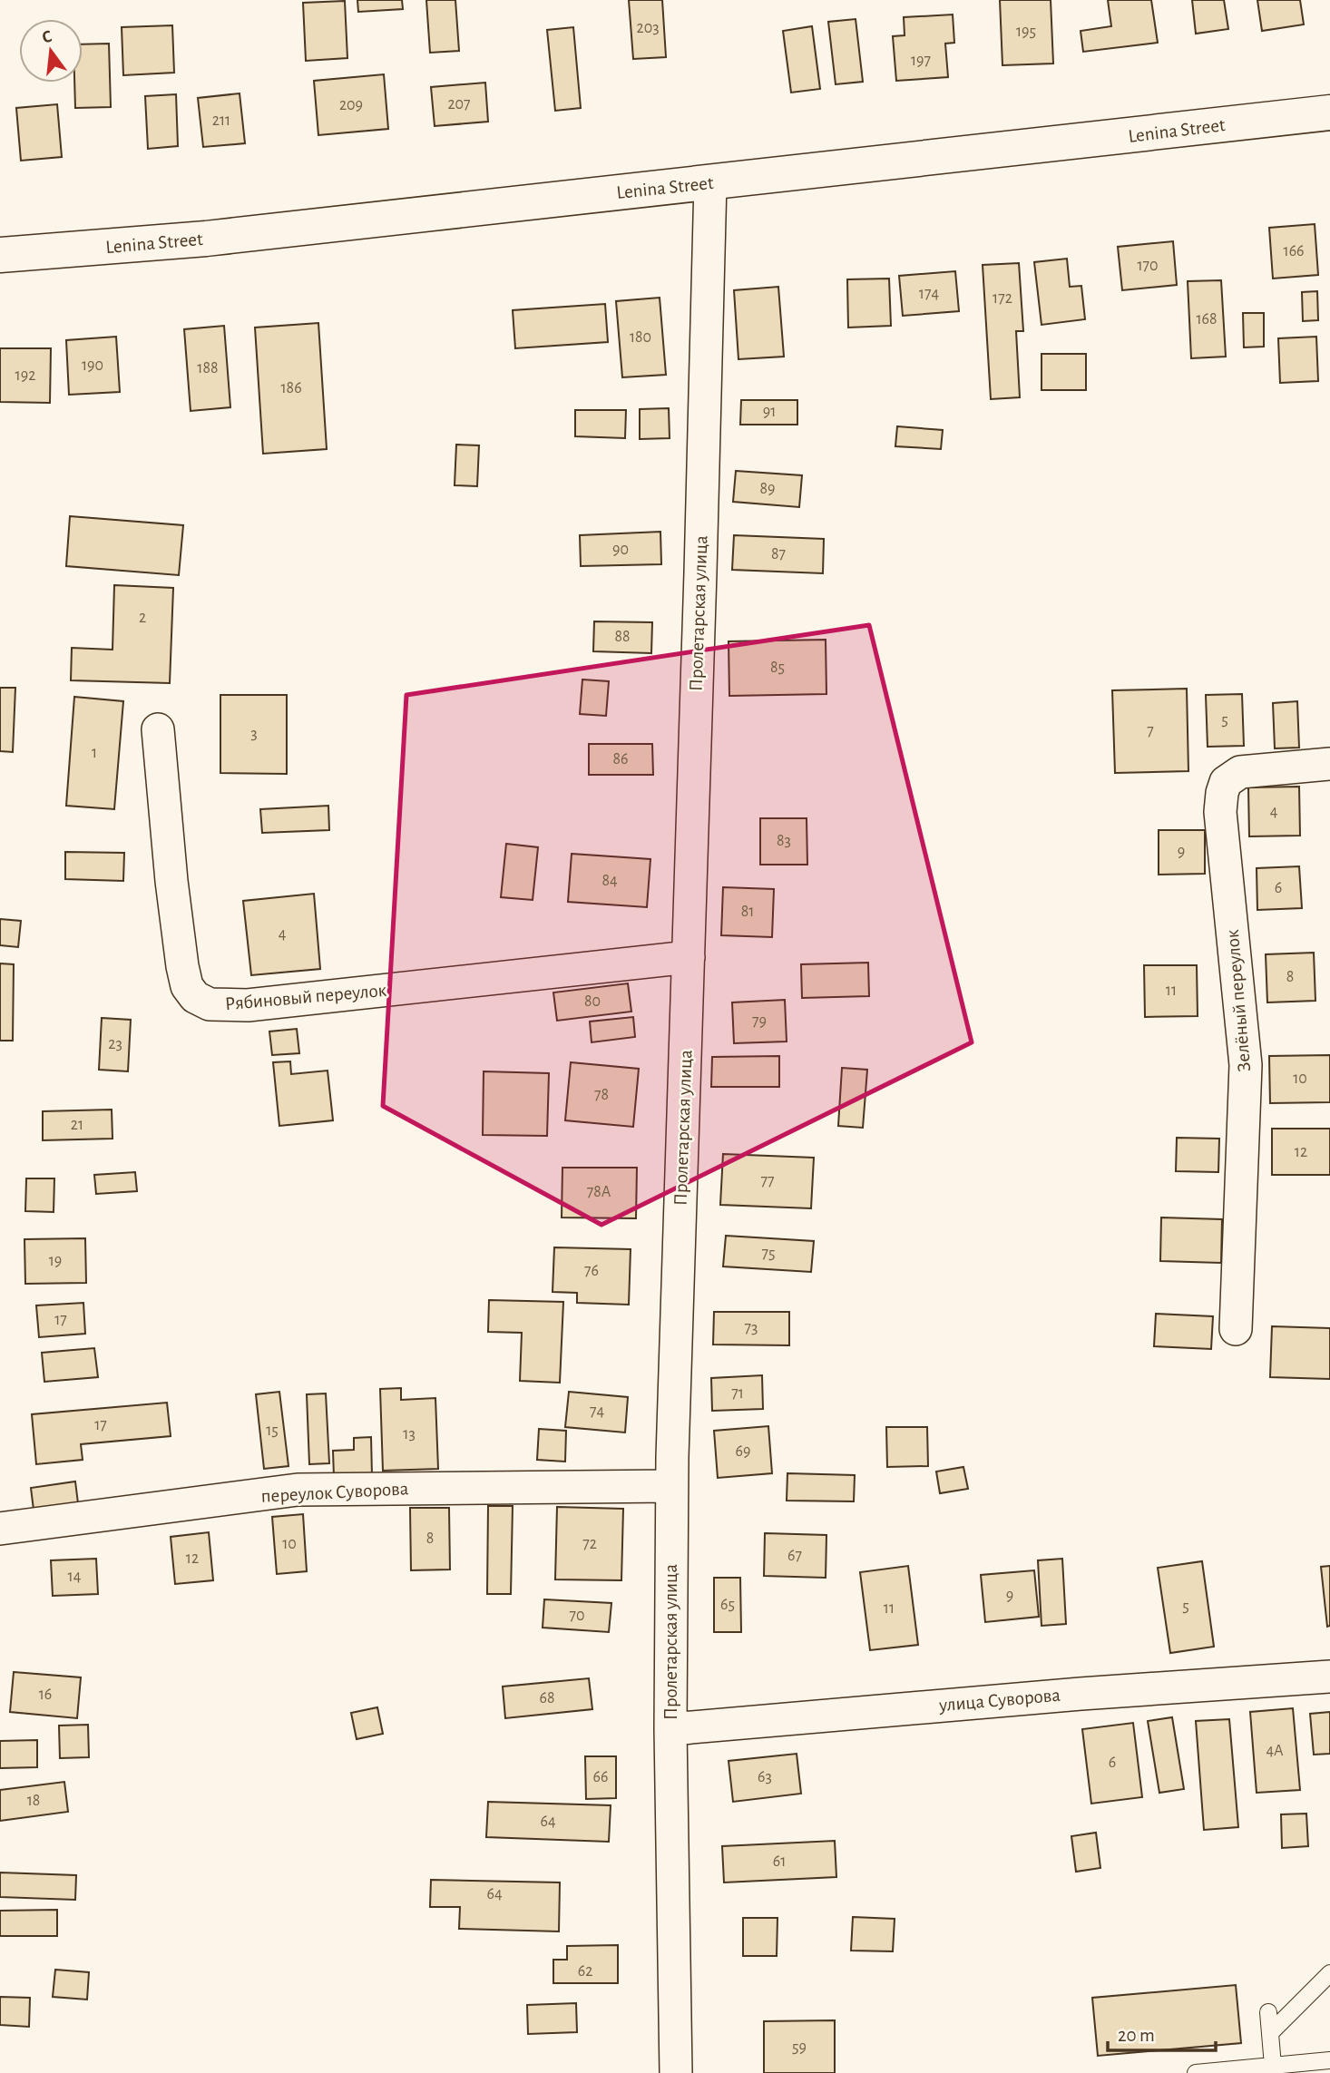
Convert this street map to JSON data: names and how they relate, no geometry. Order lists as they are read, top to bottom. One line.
{"streets":{"street":["Lenina Street","Пролетарская улица","Рябиновый переулок","Зелёный переулок","переулок Суворова","улица Суворова"]},"crossings":[["Lenina Street","Пролетарская улица"],["Пролетарская улица","Рябиновый переулок"],["Пролетарская улица","переулок Суворова"],["Пролетарская улица","улица Суворова"]],"house_numbers":["203","195","197","207","209","211","166","170","174","172","168","180","190","188","192","186","91","89","90","87","2","88","85","5","7","3","1","86","4","83","9","84","6","81","4","8","11","80","79","23","10","78","21","12","77","78А","75","19","76","17","73","71","74","17","15","13","69","8","10","72","67","12","14","9","65","5","11","70","16","68","4А","6","66","63","18","64","61","64","62","59"],"scale_bar":"20 m","north":"top"}
